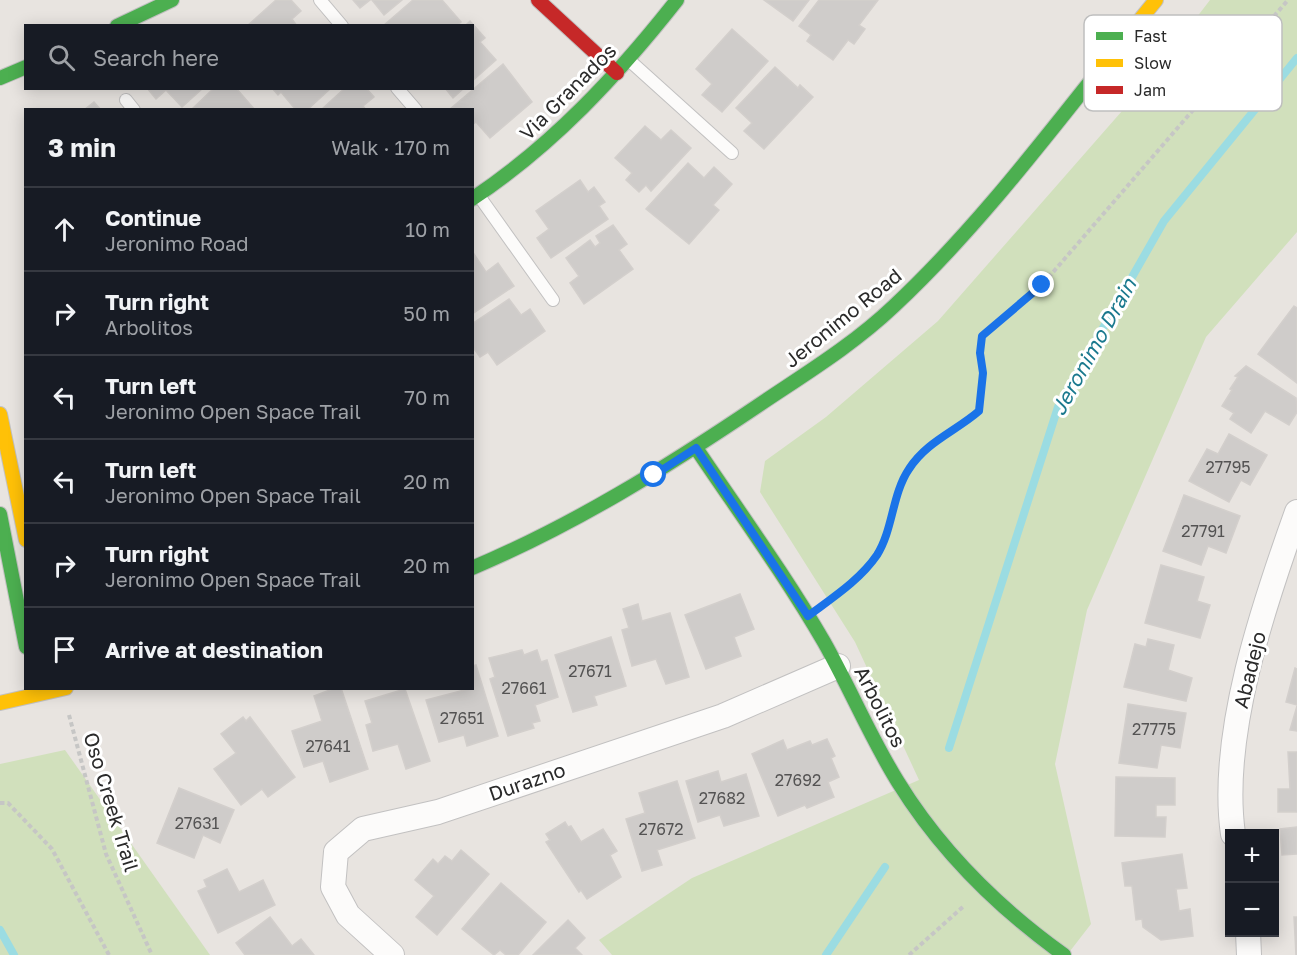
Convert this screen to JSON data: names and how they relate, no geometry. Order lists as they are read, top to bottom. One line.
{"streets":{"street":["Via Granados","Jeronimo Road","Abadejo","Arbolitos","Durazno"],"path":["Oso Creek Trail"]},"crossings":[["Jeronimo Road","Arbolitos"],["Arbolitos","Durazno"]],"water":["Jeronimo Drain"],"house_numbers":["27795","27791","27671","27661","27651","27775","27641","27692","27682","27631","27672"],"legend":["Fast","Slow","Jam"],"page":{"search":"Search here","heading":["3 min","Walk · 170 m"],"list":[["Continue","Jeronimo Road","10 m"],["Turn right","Arbolitos","50 m"],["Turn left","Jeronimo Open Space Trail","70 m"],["Turn left","Jeronimo Open Space Trail","20 m"],["Turn right","Jeronimo Open Space Trail","20 m"],"Arrive at destination"],"map_buttons":["+","−"]}}
